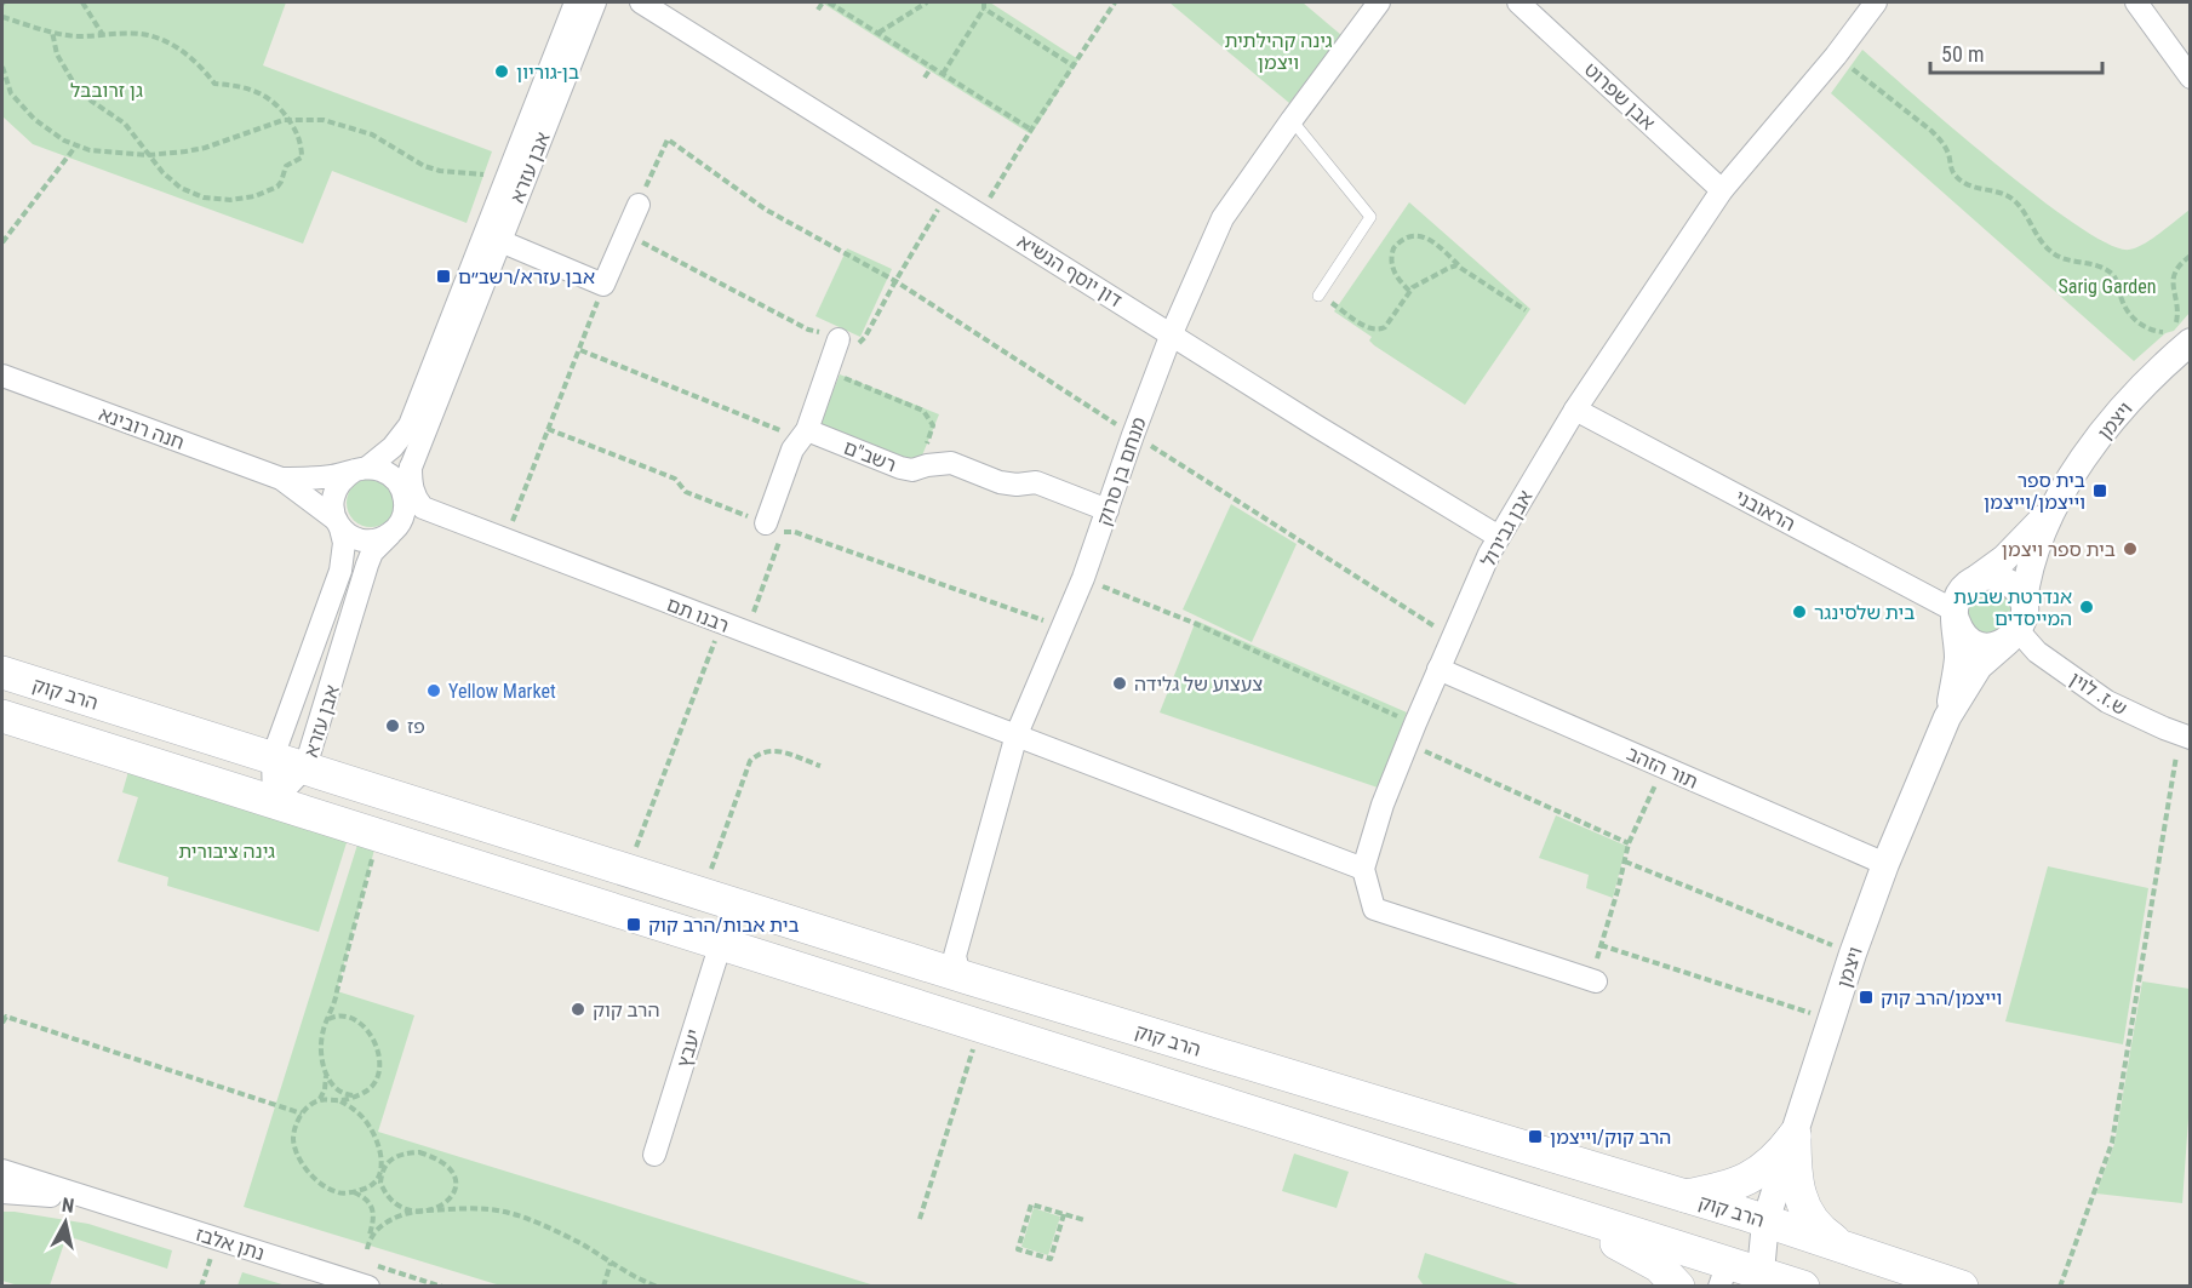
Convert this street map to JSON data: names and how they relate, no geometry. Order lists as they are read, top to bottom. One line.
{"streets":{"main road":["הרב קוק"],"street":["אבן שפרוט","אבן עזרא","דון יוסף הנשיא","ויצמן","חנה רובינא","רשב\"ם","מנחם בן סרוק","הראובני","אבן גבירול","רבנו תם","ש.ז. לוין","תור הזהב","יעבץ","נתן אלבז"]},"crossings":[["אבן שפרוט","אבן גבירול"],["אבן עזרא","חנה רובינא"],["אבן עזרא","רבנו תם"],["אבן עזרא","הרב קוק"],["דון יוסף הנשיא","מנחם בן סרוק"],["דון יוסף הנשיא","אבן גבירול"],["ויצמן","הראובני"],["ויצמן","הרב קוק"],["ויצמן","ש.ז. לוין"],["ויצמן","תור הזהב"],["רשב\"ם","מנחם בן סרוק"],["מנחם בן סרוק","רבנו תם"],["מנחם בן סרוק","הרב קוק"],["הראובני","אבן גבירול"],["הראובני","ש.ז. לוין"],["אבן גבירול","רבנו תם"],["אבן גבירול","תור הזהב"],["הרב קוק","יעבץ"]],"parks":["גינה קהילתית ויצמן","גן זרובבל","Sarig Garden","גינה ציבורית"],"places":{"other":["בן-גוריון","בית ספר ויצמן","אנדרטת שבעת המייסדים","בית שלסינגר","צעצוע של גלידה","Yellow Market","פז","הרב קוק"],"transit":["אבן עזרא/רשב״ם","בית ספר וייצמן/וייצמן","בית אבות/הרב קוק","וייצמן/הרב קוק","הרב קוק/וייצמן"]},"scale_bar":"50 m","north":"top"}
